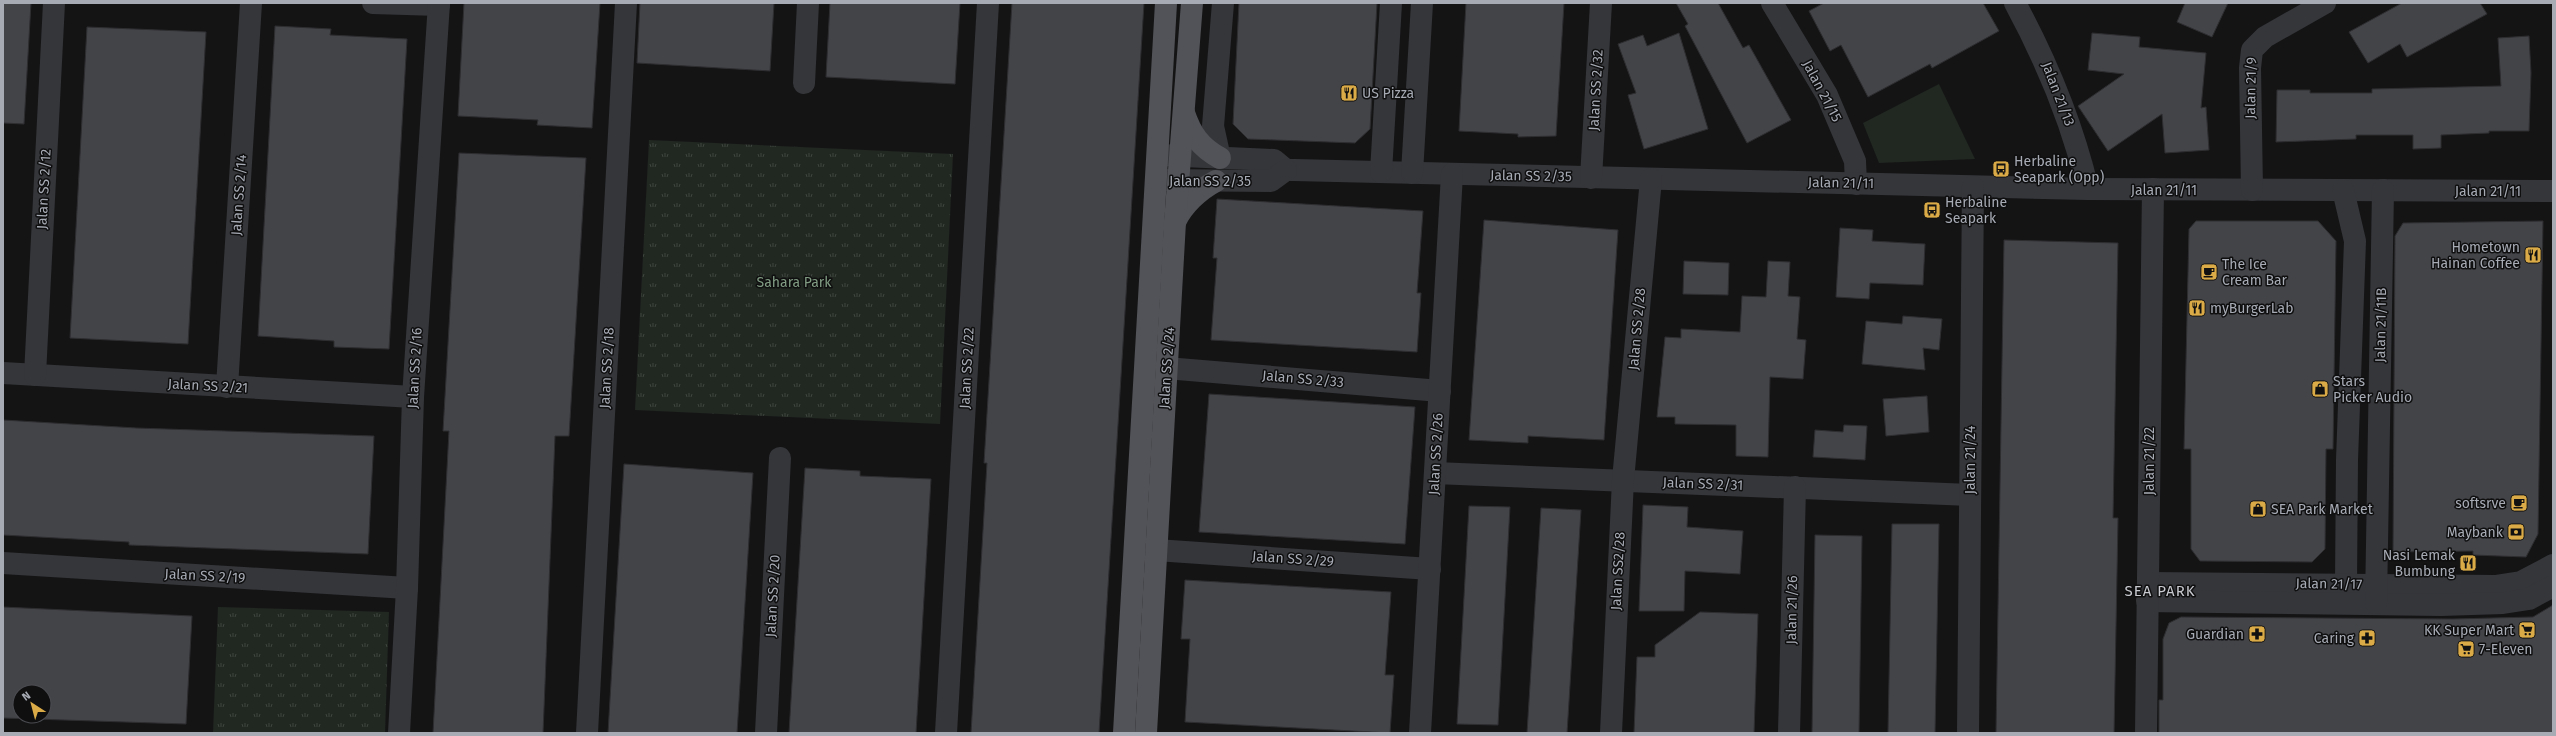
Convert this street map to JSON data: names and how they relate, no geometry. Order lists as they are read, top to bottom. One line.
{"streets":{"main road":["Jalan SS 2/24"],"street":["Jalan 21/9","Jalan SS 2/32","Jalan 21/15","Jalan 21/13","Jalan SS 2/35","Jalan 21/11","Jalan SS 2/12","Jalan SS 2/14","Jalan 21/11B","Jalan SS 2/28","Jalan SS 2/16","Jalan SS 2/18","Jalan SS 2/22","Jalan SS 2/33","Jalan SS 2/21","Jalan SS 2/26","Jalan 21/24","Jalan 21/22","Jalan SS 2/31","Jalan SS 2/29","Jalan SS2/28","Jalan SS 2/19","Jalan 21/17","Jalan SS 2/20","Jalan 21/26"]},"crossings":[["Jalan 21/9","Jalan 21/11"],["Jalan SS 2/32","Jalan SS 2/35"],["Jalan 21/15","Jalan 21/11"],["Jalan 21/13","Jalan 21/11"],["Jalan SS 2/35","Jalan 21/11"],["Jalan SS 2/35","Jalan SS 2/28"],["Jalan SS 2/35","Jalan SS 2/24"],["Jalan SS 2/35","Jalan SS 2/26"],["Jalan 21/11","Jalan 21/11B"],["Jalan 21/11","Jalan 21/24"],["Jalan 21/11","Jalan 21/22"],["Jalan SS 2/12","Jalan SS 2/21"],["Jalan SS 2/14","Jalan SS 2/21"],["Jalan 21/11B","Jalan 21/17"],["Jalan SS 2/28","Jalan SS 2/31"],["Jalan SS 2/28","Jalan SS2/28"],["Jalan SS 2/16","Jalan SS 2/21"],["Jalan SS 2/16","Jalan SS 2/19"],["Jalan SS 2/24","Jalan SS 2/33"],["Jalan SS 2/24","Jalan SS 2/29"],["Jalan SS 2/33","Jalan SS 2/26"],["Jalan SS 2/26","Jalan SS 2/31"],["Jalan SS 2/26","Jalan SS 2/29"],["Jalan 21/24","Jalan SS 2/31"],["Jalan 21/22","Jalan 21/17"],["Jalan SS 2/31","Jalan SS2/28"],["Jalan SS 2/31","Jalan 21/26"]],"districts":["SEA PARK"],"parks":["Sahara Park"],"places":{"restaurant":["US Pizza","Hometown Hainan Coffee","myBurgerLab","Nasi Lemak Bumbung"],"bus stop":["Herbaline Seapark (Opp)","Herbaline Seapark"],"cafe":["The Ice Cream Bar","softsrve"],"shop":["Stars Picker Audio","SEA Park Market"],"bank":["Maybank"],"supermarket":["KK Super Mart","7-Eleven"],"pharmacy":["Guardian","Caring"]},"north":"top left"}
